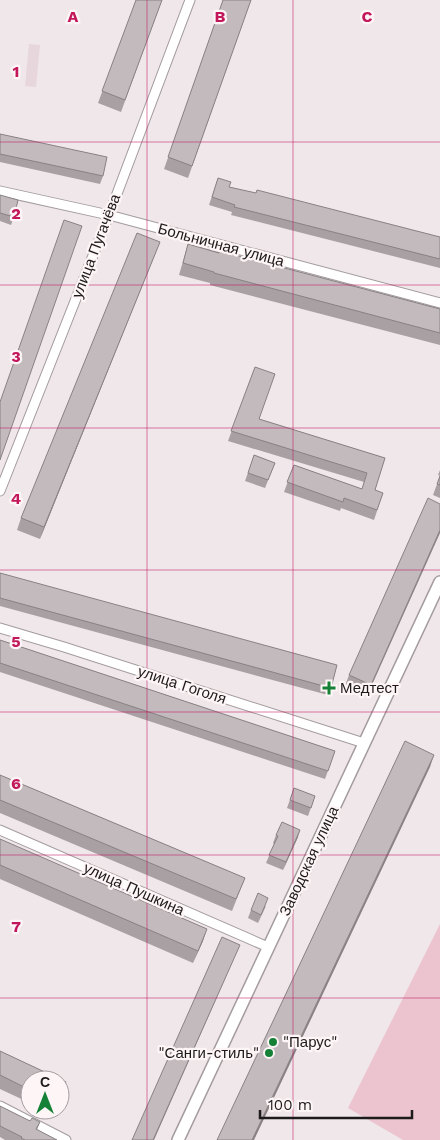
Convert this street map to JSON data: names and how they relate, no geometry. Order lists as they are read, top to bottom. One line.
{"streets":{"street":["Больничная улица","улица Пугачёва","улица Гоголя","Заводская улица","улица Пушкина"]},"crossings":[["Больничная улица","улица Пугачёва"],["улица Гоголя","Заводская улица"],["Заводская улица","улица Пушкина"]],"places":{"health":["Медтест"],"other":["\"Парус\"","\"Санги-стиль\""]},"scale_bar":"100 m","north":"top","grid":{"columns":["A","B","C"],"rows":["1","2","3","4","5","6","7"]}}
